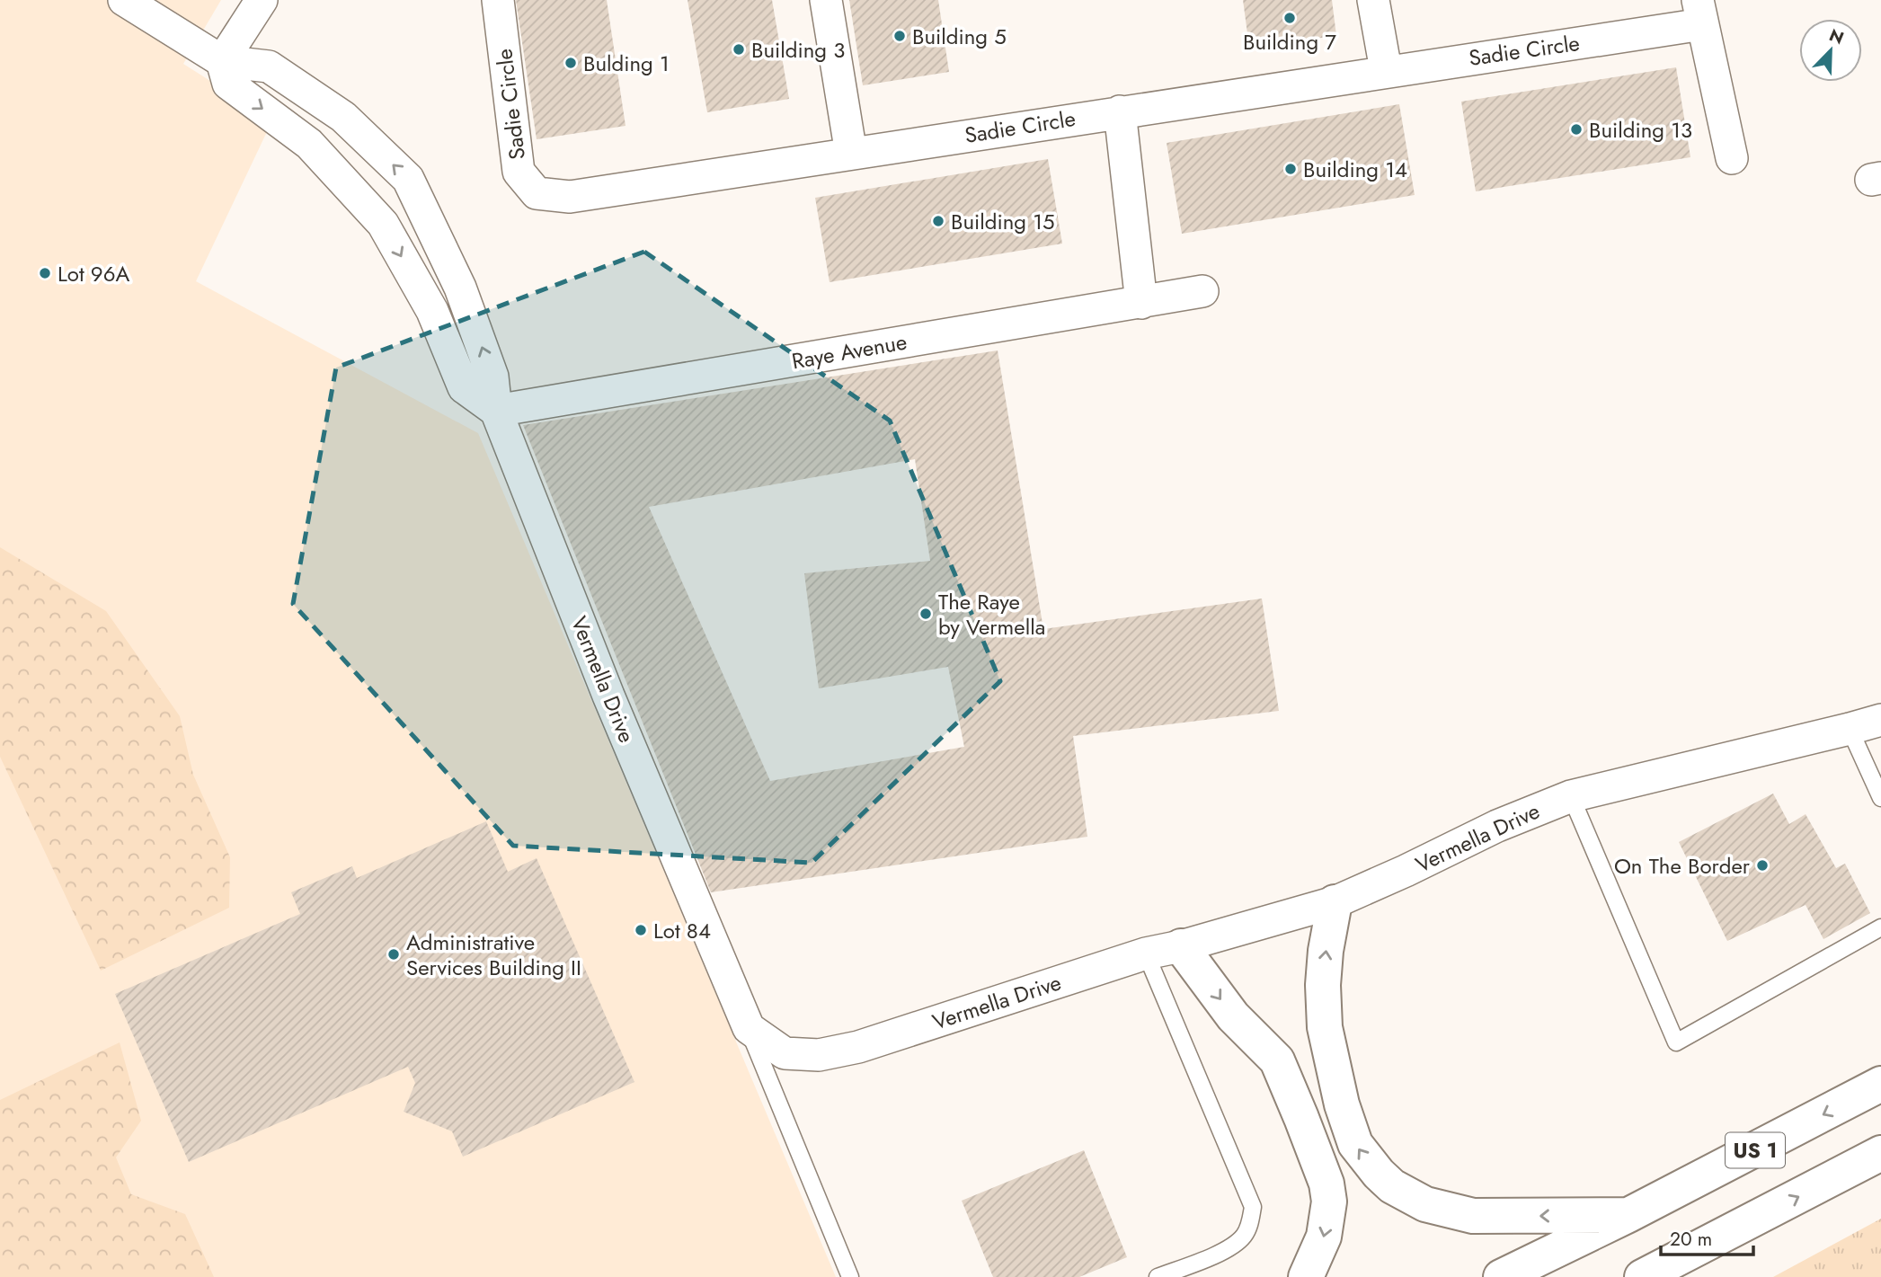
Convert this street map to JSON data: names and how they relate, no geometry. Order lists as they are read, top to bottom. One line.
{"streets":{"highway":["US 1"],"street":["Sadie Circle","Raye Avenue","Vermella Drive"]},"crossings":[["Raye Avenue","Vermella Drive"]],"places":["Building 7","Building 5","Building 3","Bulding 1","Building 13","Building 14","Building 15","Lot 96A","The Raye by Vermella","On The Border","Lot 84","Administrative Services Building II"],"scale_bar":"20 m","north":"top right"}
